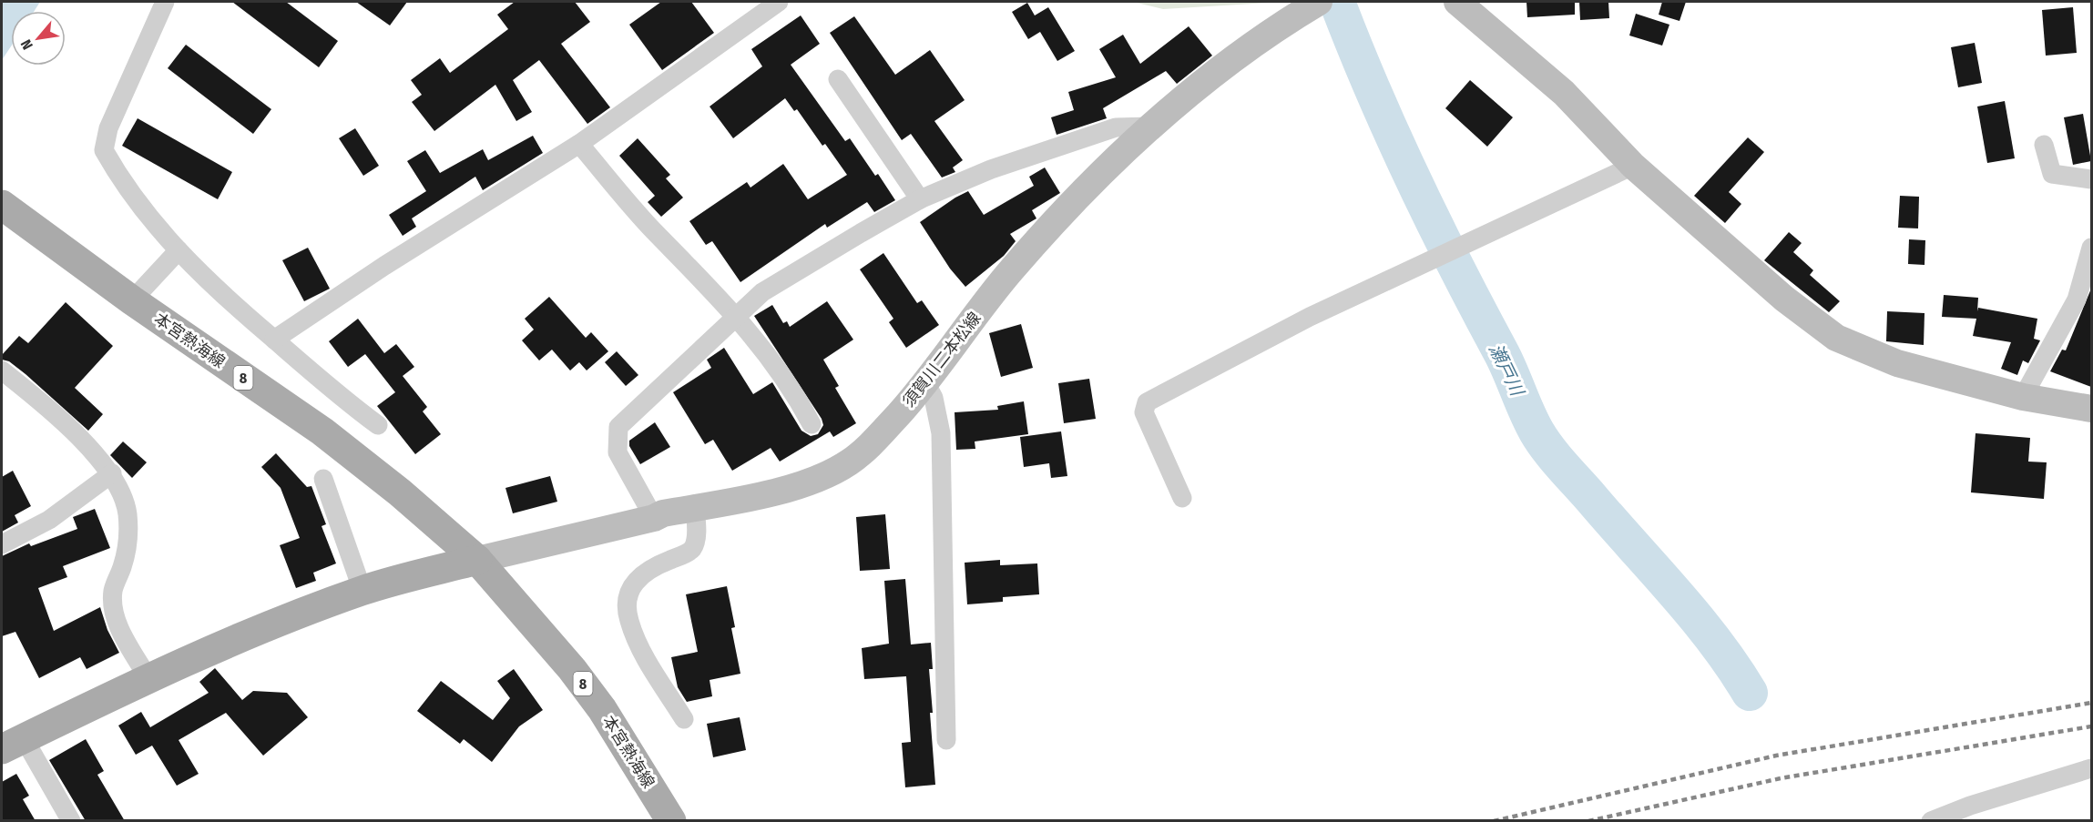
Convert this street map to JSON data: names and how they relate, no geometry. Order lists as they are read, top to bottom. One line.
{"streets":{"main road":["本宮熱海線","須賀川二本松線","8"]},"crossings":[["本宮熱海線","須賀川二本松線"]],"water":["瀬戸川"],"north":"bottom left"}
